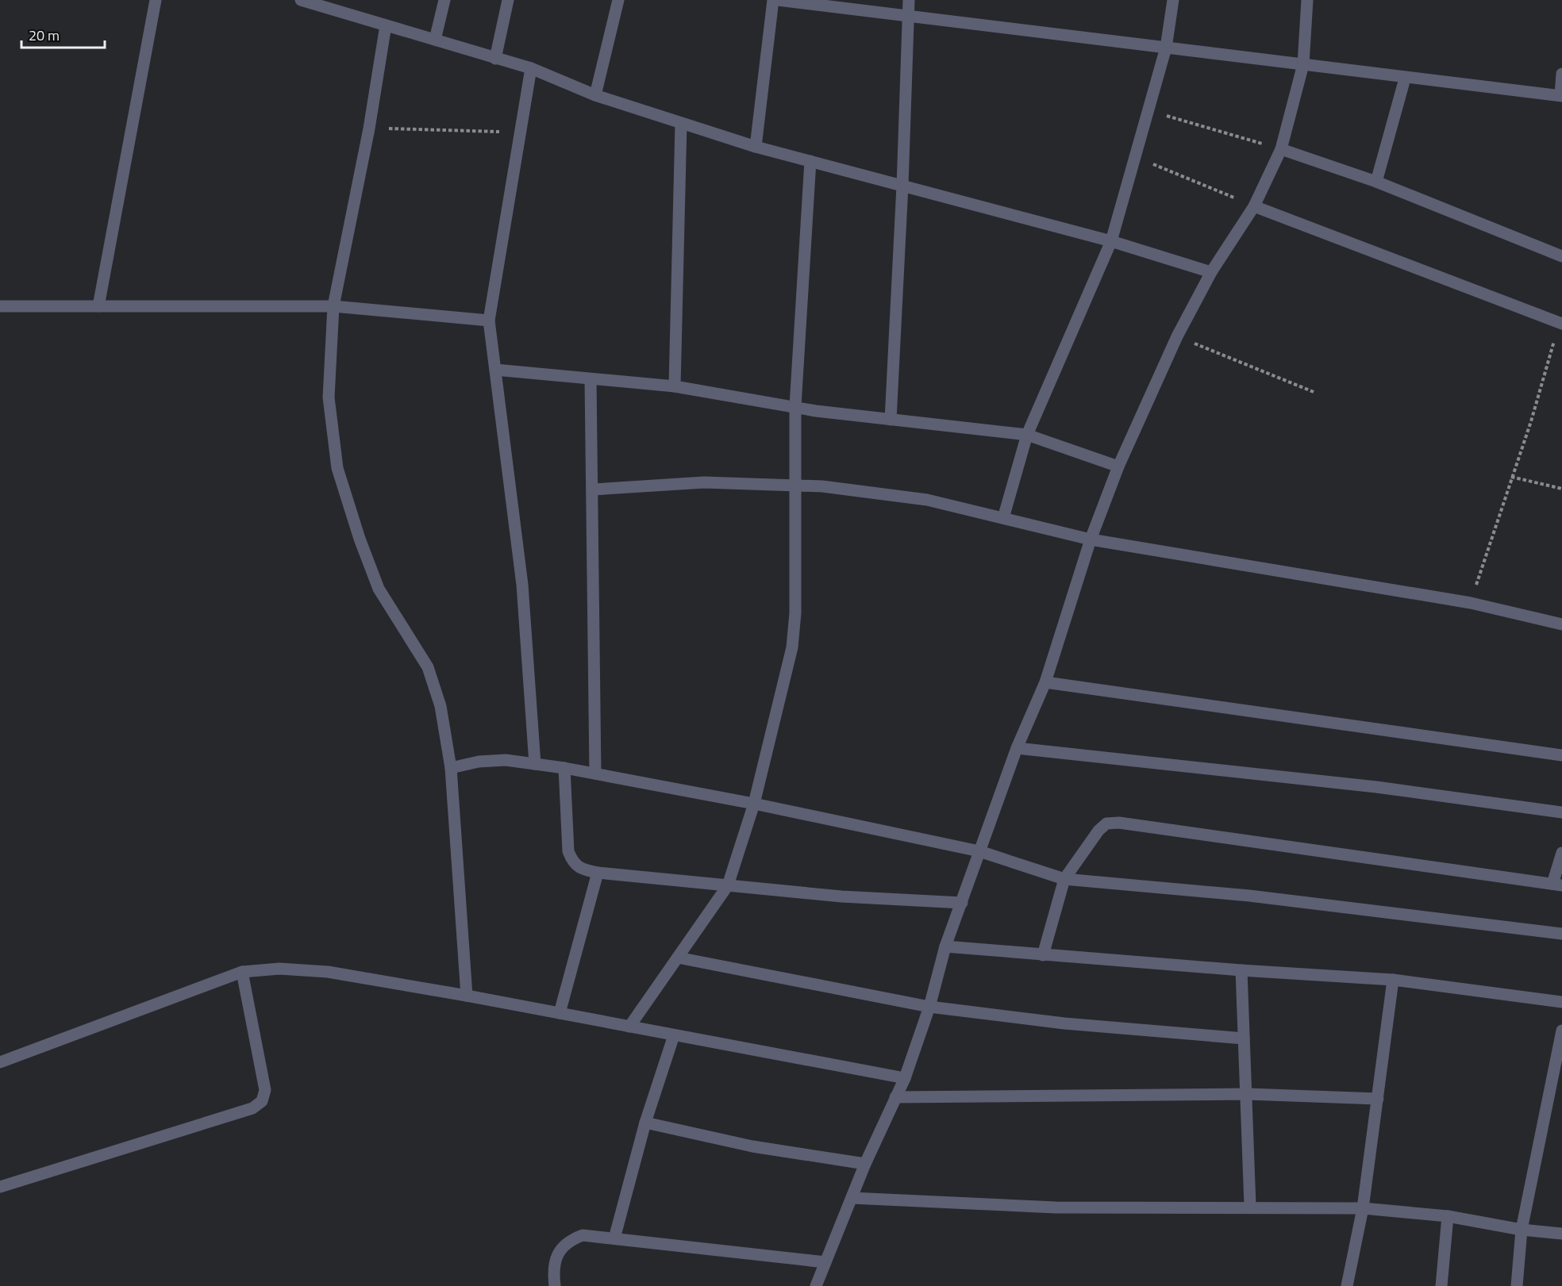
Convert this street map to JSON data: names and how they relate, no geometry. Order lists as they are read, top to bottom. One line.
{"scale_bar":"20 m"}
